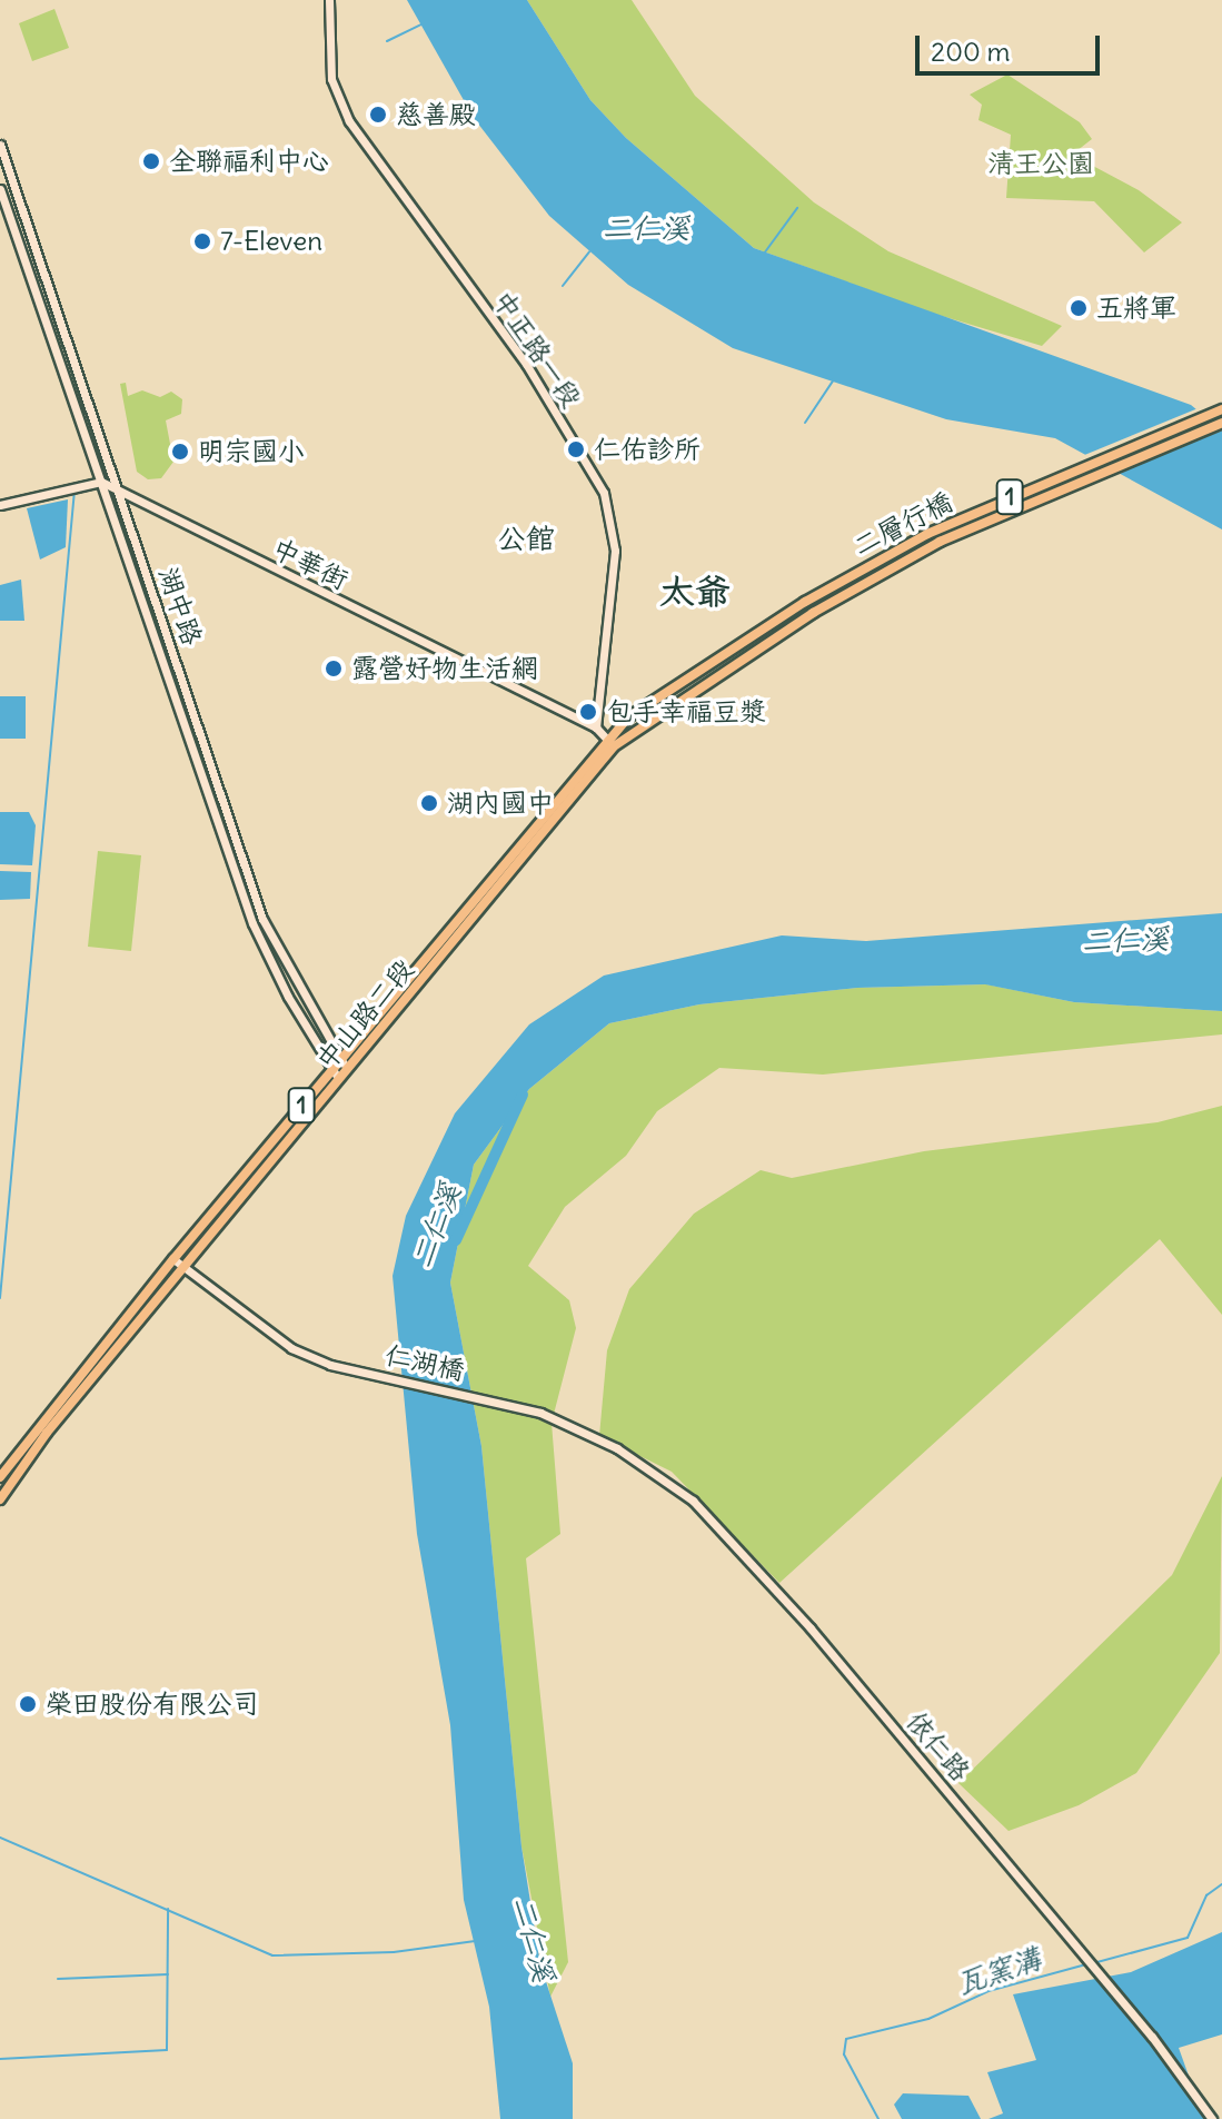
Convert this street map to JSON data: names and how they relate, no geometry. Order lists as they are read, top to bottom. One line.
{"streets":{"main road":["1","二層行橋","中山路二段"],"street":["中正路一段","中華街","湖中路","仁湖橋","依仁路"]},"crossings":[["中正路一段","中華街"],["二層行橋","中山路二段"],["中華街","湖中路"],["湖中路","中山路二段"],["中山路二段","仁湖橋"],["仁湖橋","依仁路"]],"districts":["公館","太爺"],"water":["二仁溪","瓦窯溝"],"parks":["清王公園"],"places":["慈善殿","全聯福利中心","7-Eleven","五將軍","仁佑診所","明宗國小","露營好物生活網","包手幸福豆漿","湖內國中","榮田股份有限公司"],"scale_bar":"200 m"}
